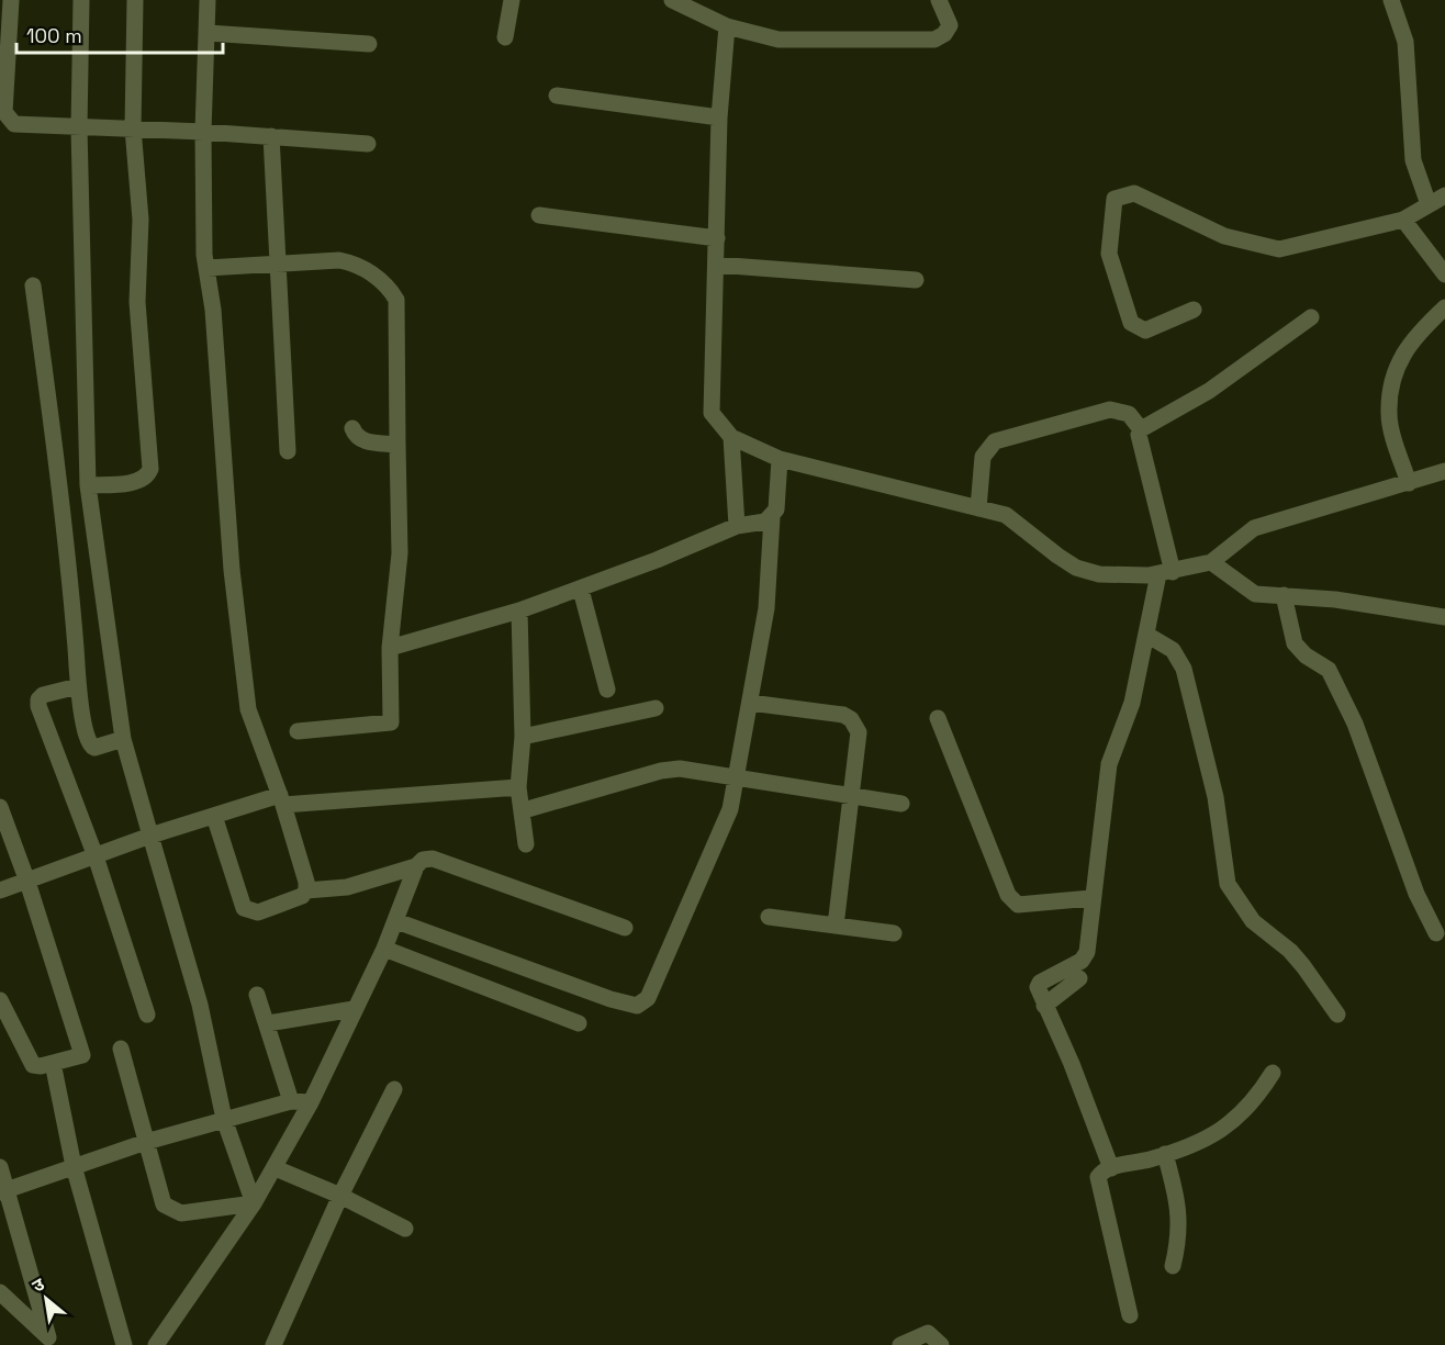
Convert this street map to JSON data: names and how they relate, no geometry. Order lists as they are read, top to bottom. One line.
{"scale_bar":"100 m","north":"top left"}
